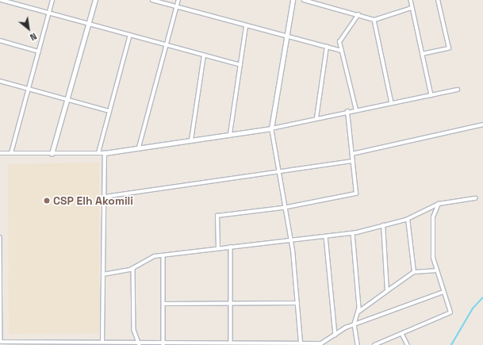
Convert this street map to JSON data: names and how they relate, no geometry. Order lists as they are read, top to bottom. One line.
{"places":["CSP Elh Akomili"],"north":"bottom right"}
